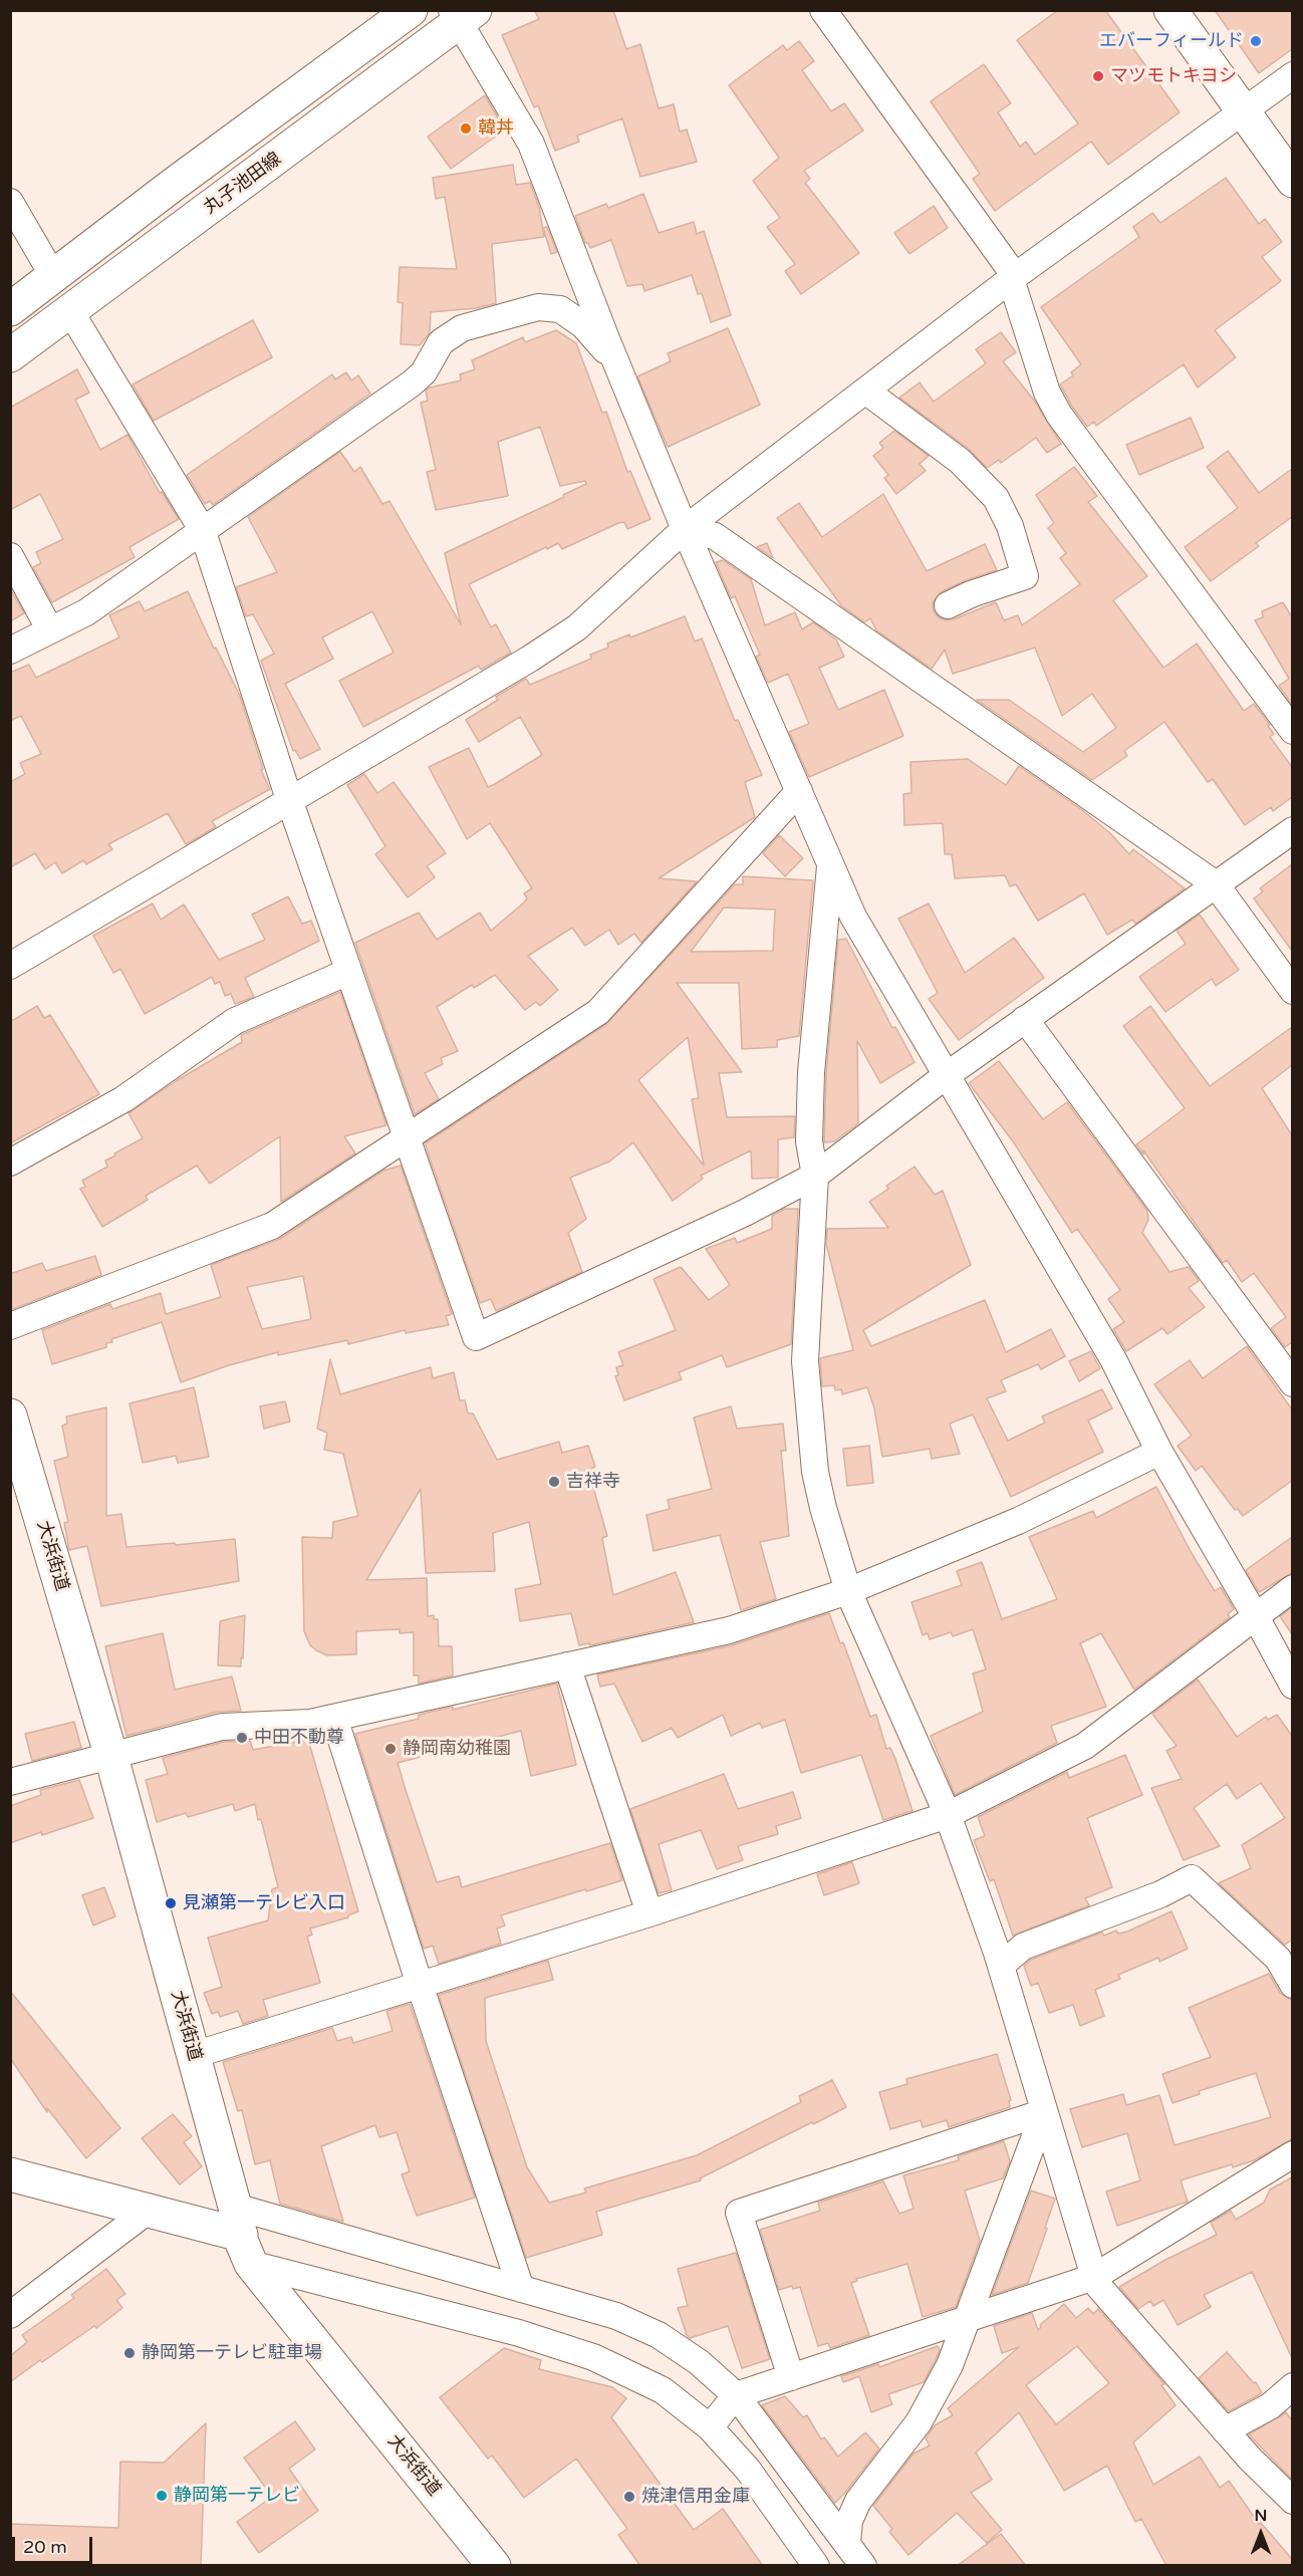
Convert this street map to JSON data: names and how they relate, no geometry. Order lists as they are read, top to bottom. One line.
{"streets":{"street":["丸子池田線","大浜街道"]},"places":["エバーフィールド","マツモトキヨシ","韓丼","吉祥寺","中田不動尊","静岡南幼稚園","見瀬第一テレビ入口","静岡第一テレビ駐車場","静岡第一テレビ","焼津信用金庫"],"scale_bar":"20 m","north":"top"}
